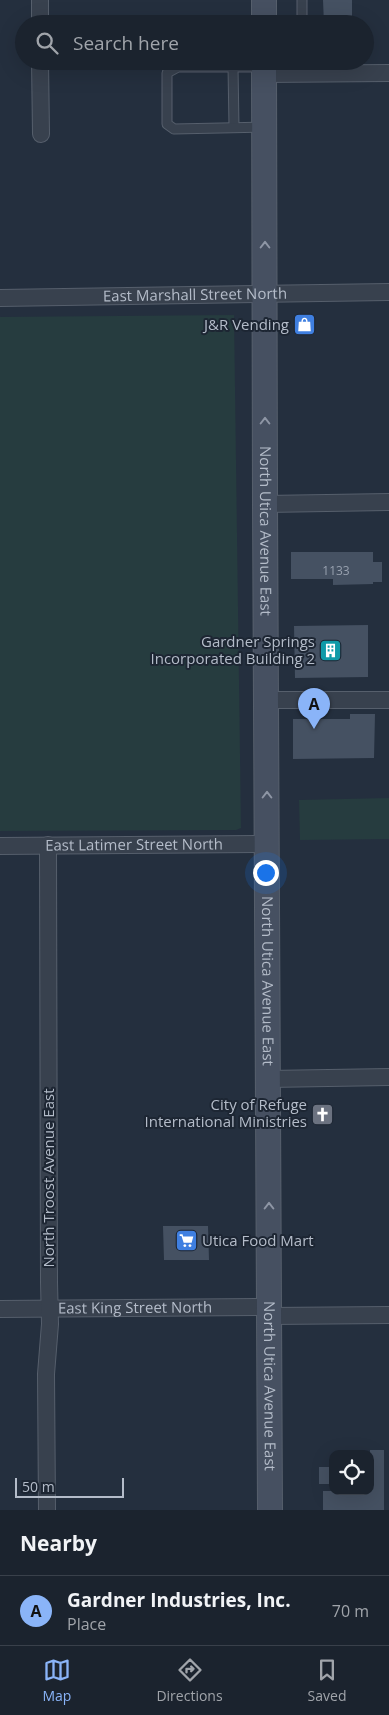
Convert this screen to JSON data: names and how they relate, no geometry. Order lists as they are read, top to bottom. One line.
{"streets":{"main road":["North Utica Avenue East"],"street":["East Marshall Street North","East Latimer Street North","North Troost Avenue East","East King Street North"]},"crossings":[["East Marshall Street North","North Utica Avenue East"],["North Utica Avenue East","East Latimer Street North"],["North Utica Avenue East","East King Street North"],["East Latimer Street North","North Troost Avenue East"],["North Troost Avenue East","East King Street North"]],"one_way":["North Utica Avenue East"],"places":{"shop":["J&R Vending"],"building":["Gardner Springs Incorporated Building 2"],"church":["City of Refuge International Ministries"],"supermarket":["Utica Food Mart"]},"house_numbers":["1133"],"scale_bar":"50 m","page":{"search":"Search here","pins":"A","scale":"50 m","heading":"Nearby","list":[{"mark":"A","name":"Gardner Industries, Inc.","note":"Place","value":"70 m"}],"nav":["Map","Directions","Saved"]}}
